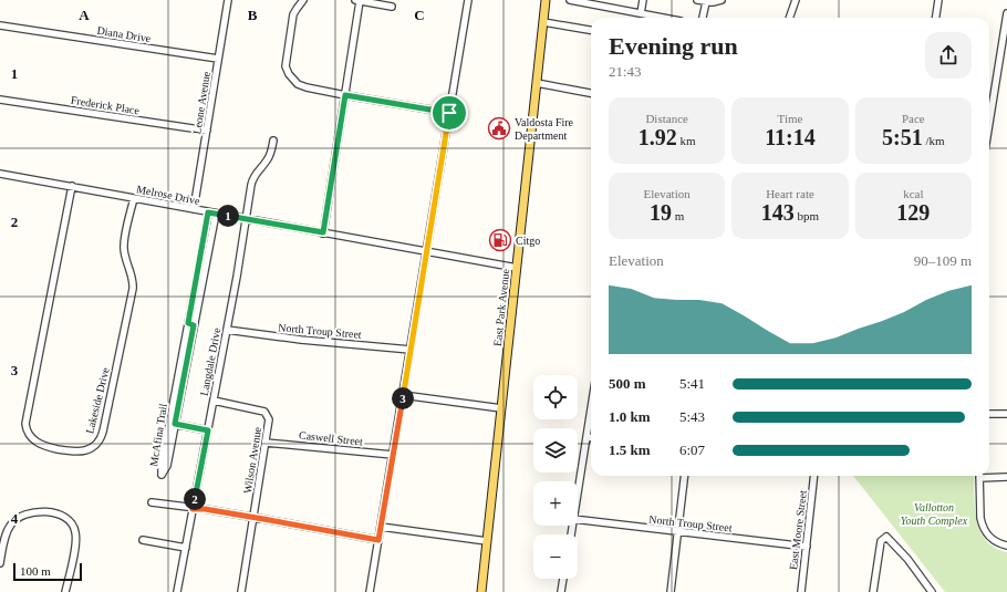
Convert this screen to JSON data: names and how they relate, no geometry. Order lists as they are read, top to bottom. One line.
{"streets":{"main road":["East Park Avenue"],"street":["Diana Drive","Leone Avenue","Frederick Place","Melrose Drive","North Troup Street","Langdale Drive","Lakeside Drive","McAfina Trail","Caswell Street","Wilson Avenue","East Moore Street"]},"crossings":[["Diana Drive","Leone Avenue"],["Leone Avenue","Frederick Place"],["Leone Avenue","Melrose Drive"],["Melrose Drive","East Park Avenue"],["Melrose Drive","Langdale Drive"],["Melrose Drive","Lakeside Drive"],["Melrose Drive","McAfina Trail"],["North Troup Street","Langdale Drive"],["North Troup Street","East Moore Street"],["Langdale Drive","Wilson Avenue"],["Caswell Street","Wilson Avenue"]],"parks":["Vallotton Youth Complex"],"places":{"public building":["Valdosta Fire Department"],"fuel station":["Citgo"]},"scale_bar":"100 m","page":{"heading":["Evening run","21:43"],"stats":[["Distance","1.92 km"],["Time","11:14"],["Pace","5:51 /km"],["Elevation","19 m"],["Heart rate","143 bpm"],["kcal","129"]],"pins":["1","3","2"],"chart":["Elevation","90–109 m"],"list":[{"name":"500 m","note":"5:41"},{"name":"1.0 km","note":"5:43"},{"name":"1.5 km","note":"6:07"}],"map_buttons":["+","−"],"scale":"100 m"},"grid":{"columns":["A","B","C"],"rows":["1","2","3","4"]}}
